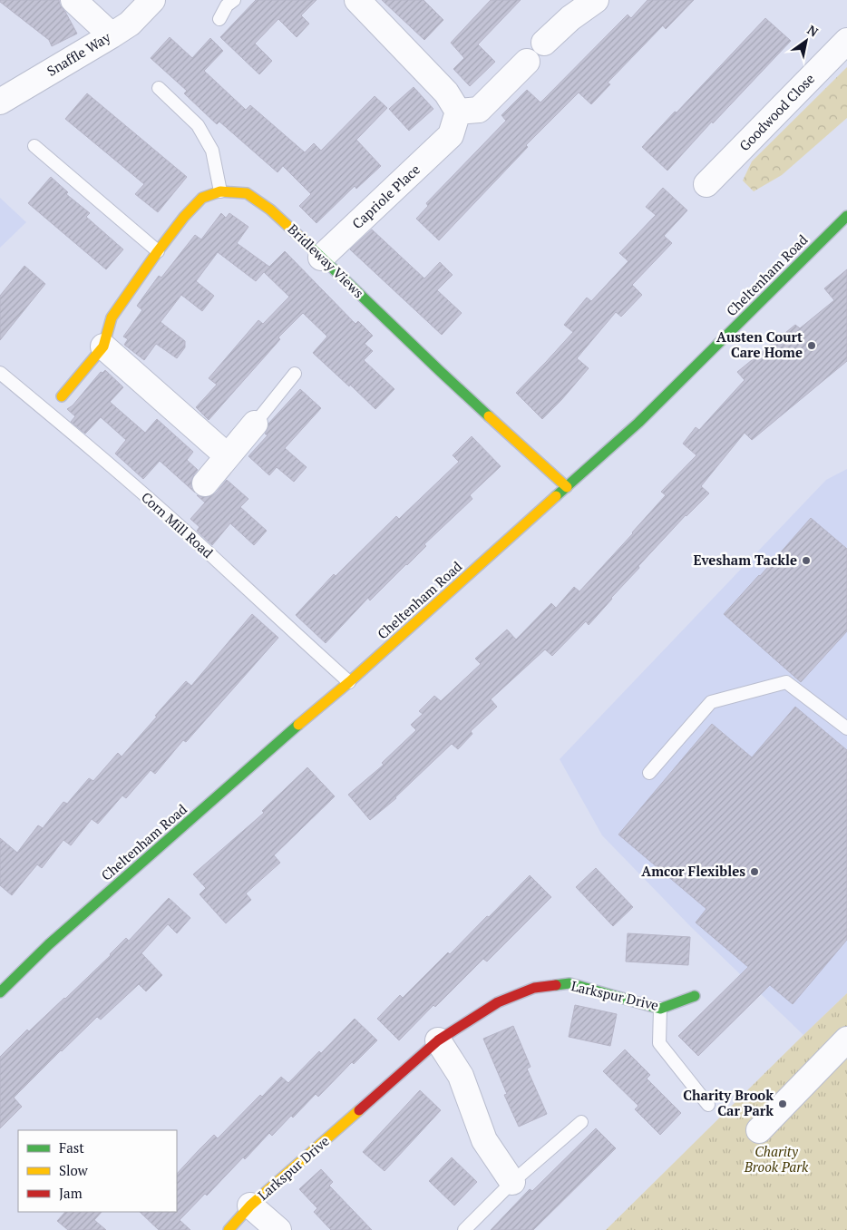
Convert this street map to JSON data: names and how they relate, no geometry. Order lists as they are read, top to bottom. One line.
{"streets":{"street":["Snaffle Way","Goodwood Close","Capriole Place","Bridleway Views","Cheltenham Road","Larkspur Drive"],"lane":["Corn Mill Road"]},"crossings":[["Capriole Place","Bridleway Views"],["Bridleway Views","Cheltenham Road"],["Cheltenham Road","Corn Mill Road"]],"parks":["Charity Brook Park"],"places":["Austen Court Care Home","Evesham Tackle","Amcor Flexibles","Charity Brook Car Park"],"legend":["Fast","Slow","Jam"],"north":"top right"}
